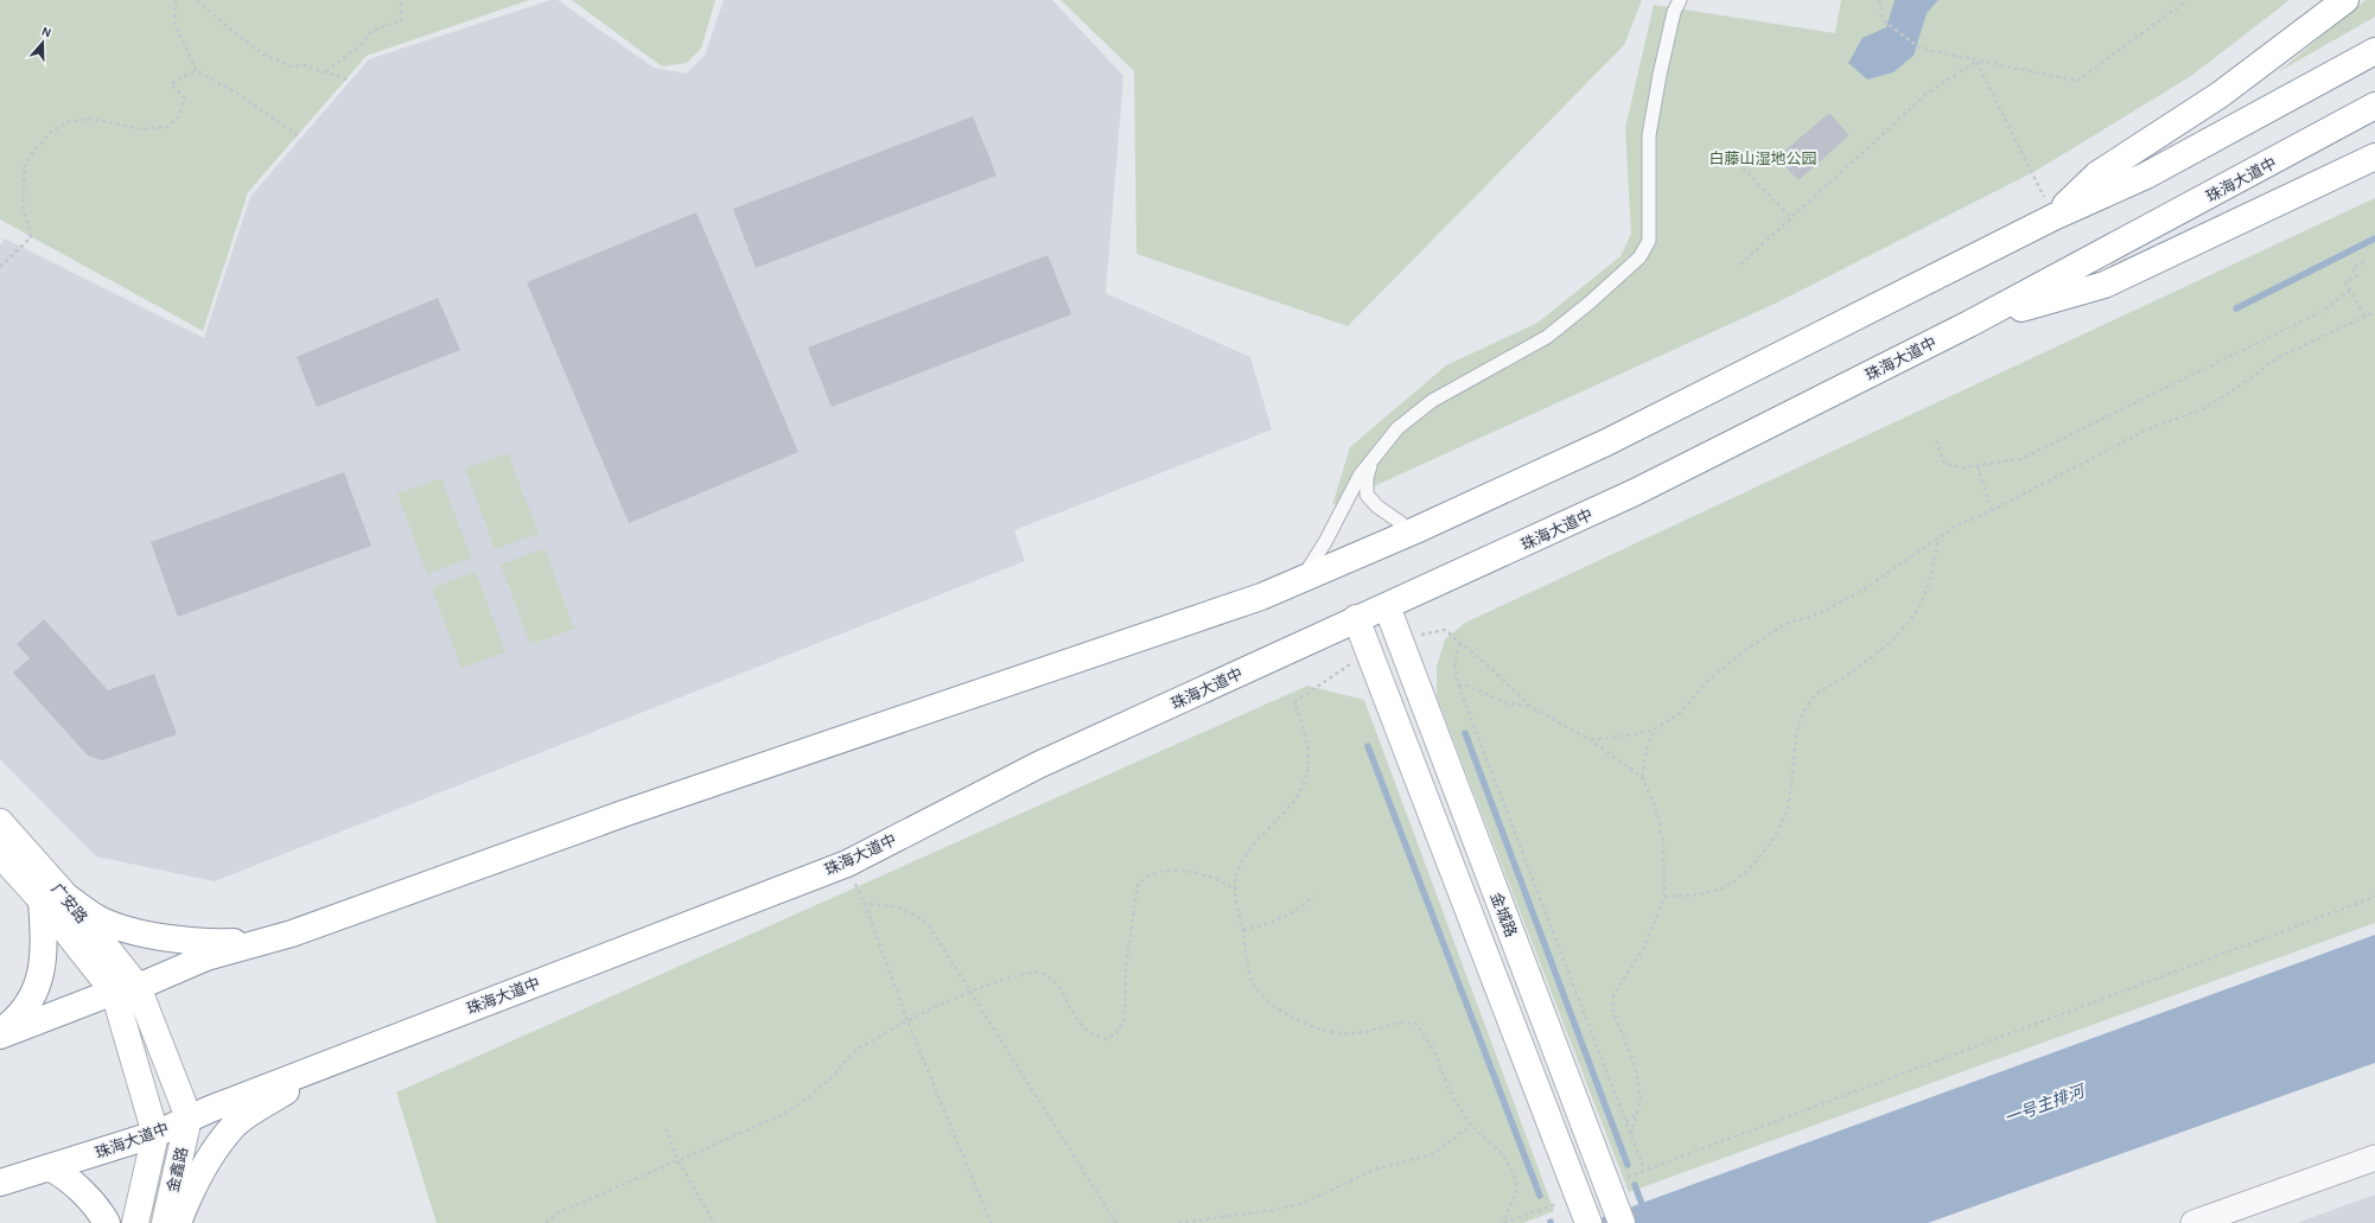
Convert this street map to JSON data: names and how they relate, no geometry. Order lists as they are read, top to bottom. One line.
{"streets":{"main road":["珠海大道中","广安路","金城路","金鑫路"]},"crossings":[["珠海大道中","金城路"],["珠海大道中","金鑫路"]],"water":["一号主排河"],"parks":["白藤山湿地公园"],"north":"top"}
